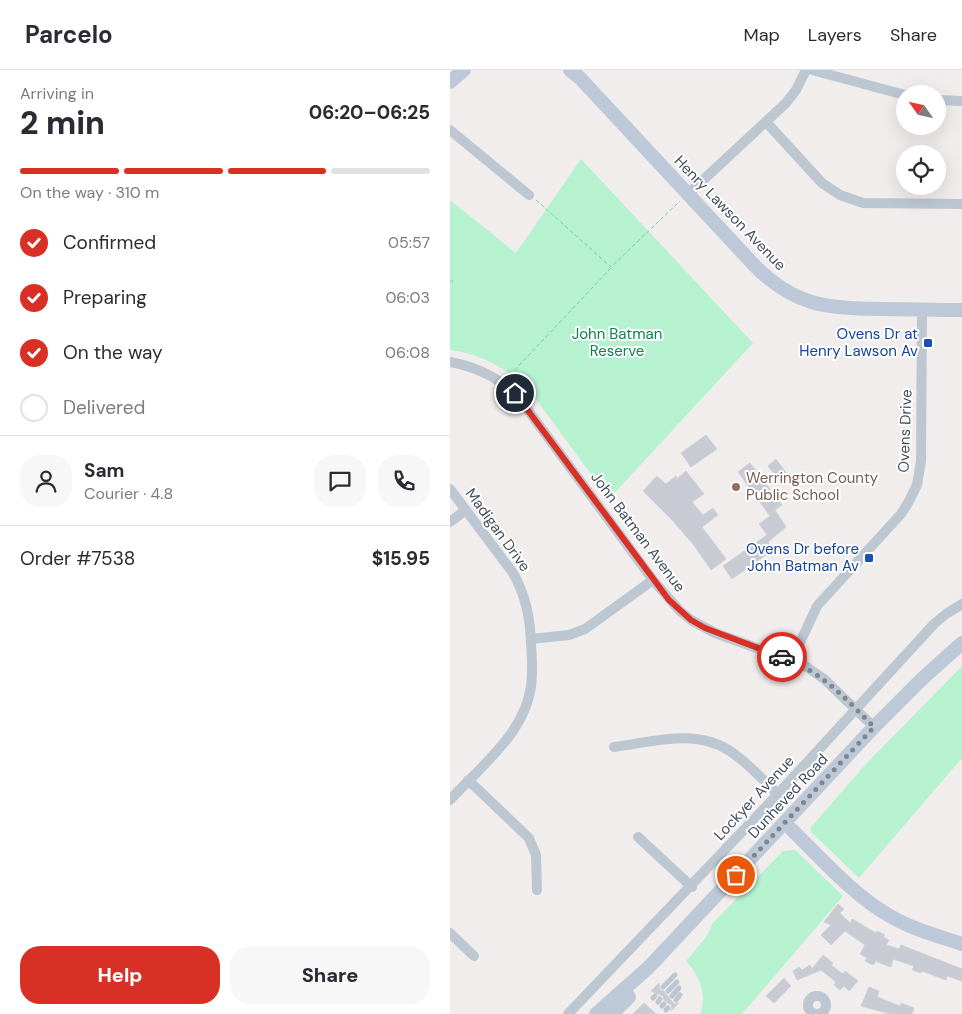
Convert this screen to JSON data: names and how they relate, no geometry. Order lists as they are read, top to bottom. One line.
{"streets":{"main road":["Henry Lawson Avenue","Dunheved Road"],"street":["Ovens Drive","Madigan Drive","John Batman Avenue","Lockyer Avenue"]},"crossings":[["Henry Lawson Avenue","Ovens Drive"],["Ovens Drive","John Batman Avenue"],["John Batman Avenue","Dunheved Road"],["John Batman Avenue","Lockyer Avenue"]],"parks":["John Batman Reserve"],"places":{"transit":["Ovens Dr at Henry Lawson Av","Ovens Dr before John Batman Av"],"other":["Werrington County Public School"]},"north":"top left","page":{"header":"Parcelo","nav":["Map","Layers","Share"],"heading":["2 min","Arriving in","06:20–06:25"],"panel":["Sam","Courier · 4.8","Order #7538","$15.95"],"bar":"On the way · 310 m","list":[["Confirmed","05:57"],["Preparing","06:03"],["On the way","06:08"],"Delivered"],"buttons":["Help","Share"]}}
